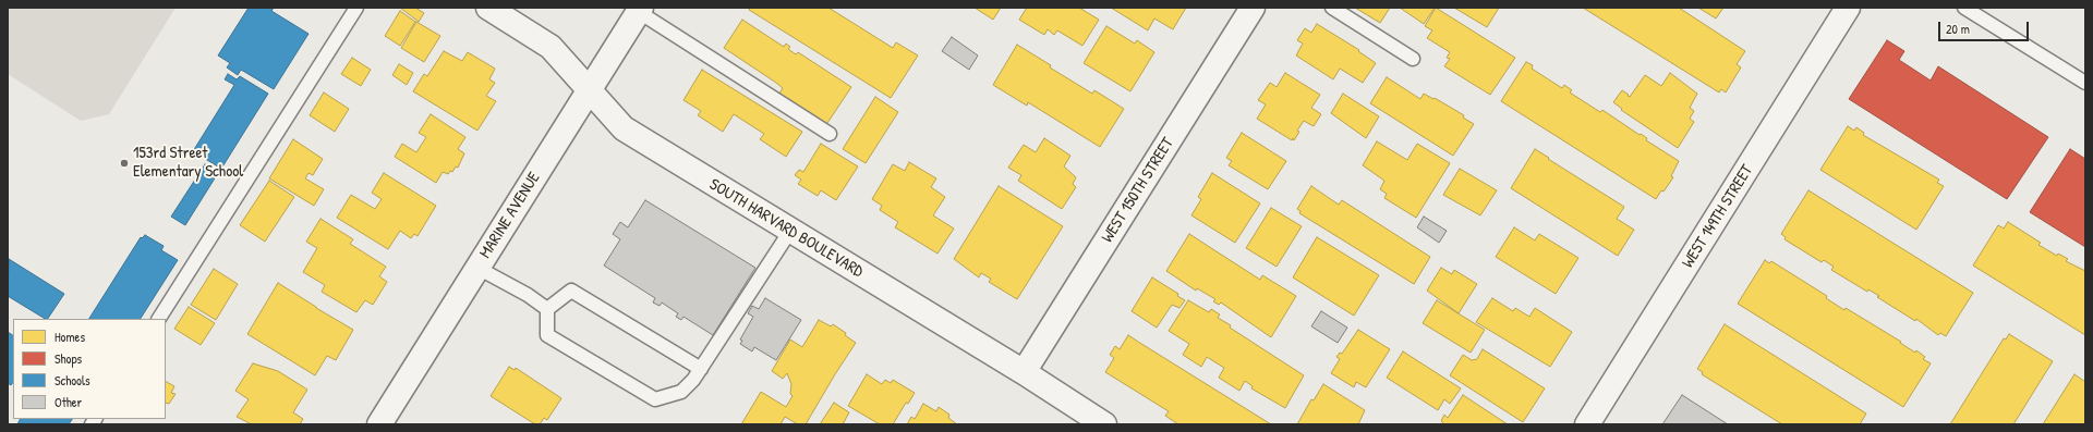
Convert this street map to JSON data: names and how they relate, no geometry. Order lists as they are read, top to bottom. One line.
{"streets":{"street":["WEST 150TH STREET","MARINE AVENUE","WEST 149TH STREET","SOUTH HARVARD BOULEVARD"]},"crossings":[["WEST 150TH STREET","SOUTH HARVARD BOULEVARD"],["MARINE AVENUE","SOUTH HARVARD BOULEVARD"]],"places":["153rd Street Elementary School"],"legend":["Homes","Shops","Schools","Other"],"scale_bar":"20 m"}
